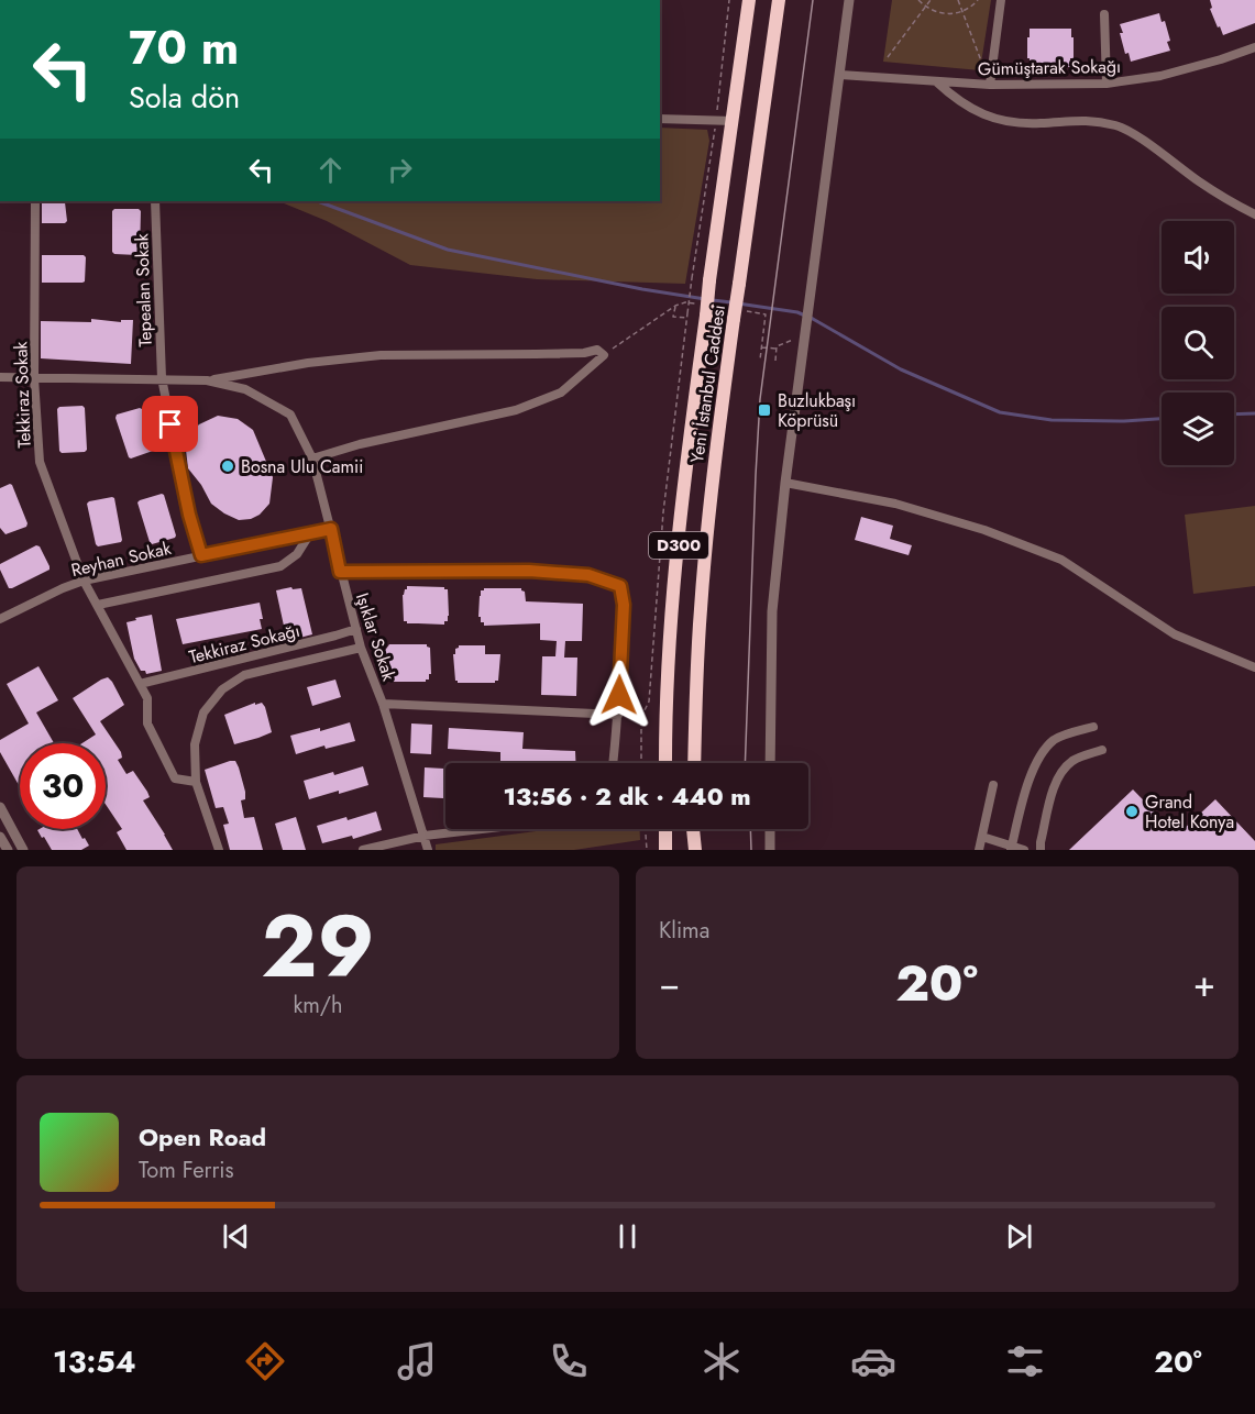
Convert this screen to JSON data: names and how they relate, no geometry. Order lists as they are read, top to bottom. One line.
{"streets":{"highway":["Yeni İstanbul Caddesi","D300"],"street":["Gümüştarak Sokağı","Tepealan Sokak","Tekkiraz Sokak","Reyhan Sokak","Işıklar Sokak","Tekkiraz Sokağı"]},"crossings":[["Tepealan Sokak","Reyhan Sokak"],["Tepealan Sokak","Işıklar Sokak"],["Tekkiraz Sokak","Reyhan Sokak"],["Tekkiraz Sokak","Işıklar Sokak"],["Reyhan Sokak","Işıklar Sokak"],["Işıklar Sokak","Tekkiraz Sokağı"]],"places":{"transit":["Buzlukbaşı Köprüsü"],"other":["Bosna Ulu Camii","Grand Hotel Konya"]},"page":{"turn":["70 m","Sola dön"],"limit":"30","trip":"13:56 · 2 dk · 440 m","tile":[["29","km/h"],"Klima"],"heat":["−","20°","+"],"song":["Open Road","Tom Ferris"],"tabs":["13:54","20°"]}}
